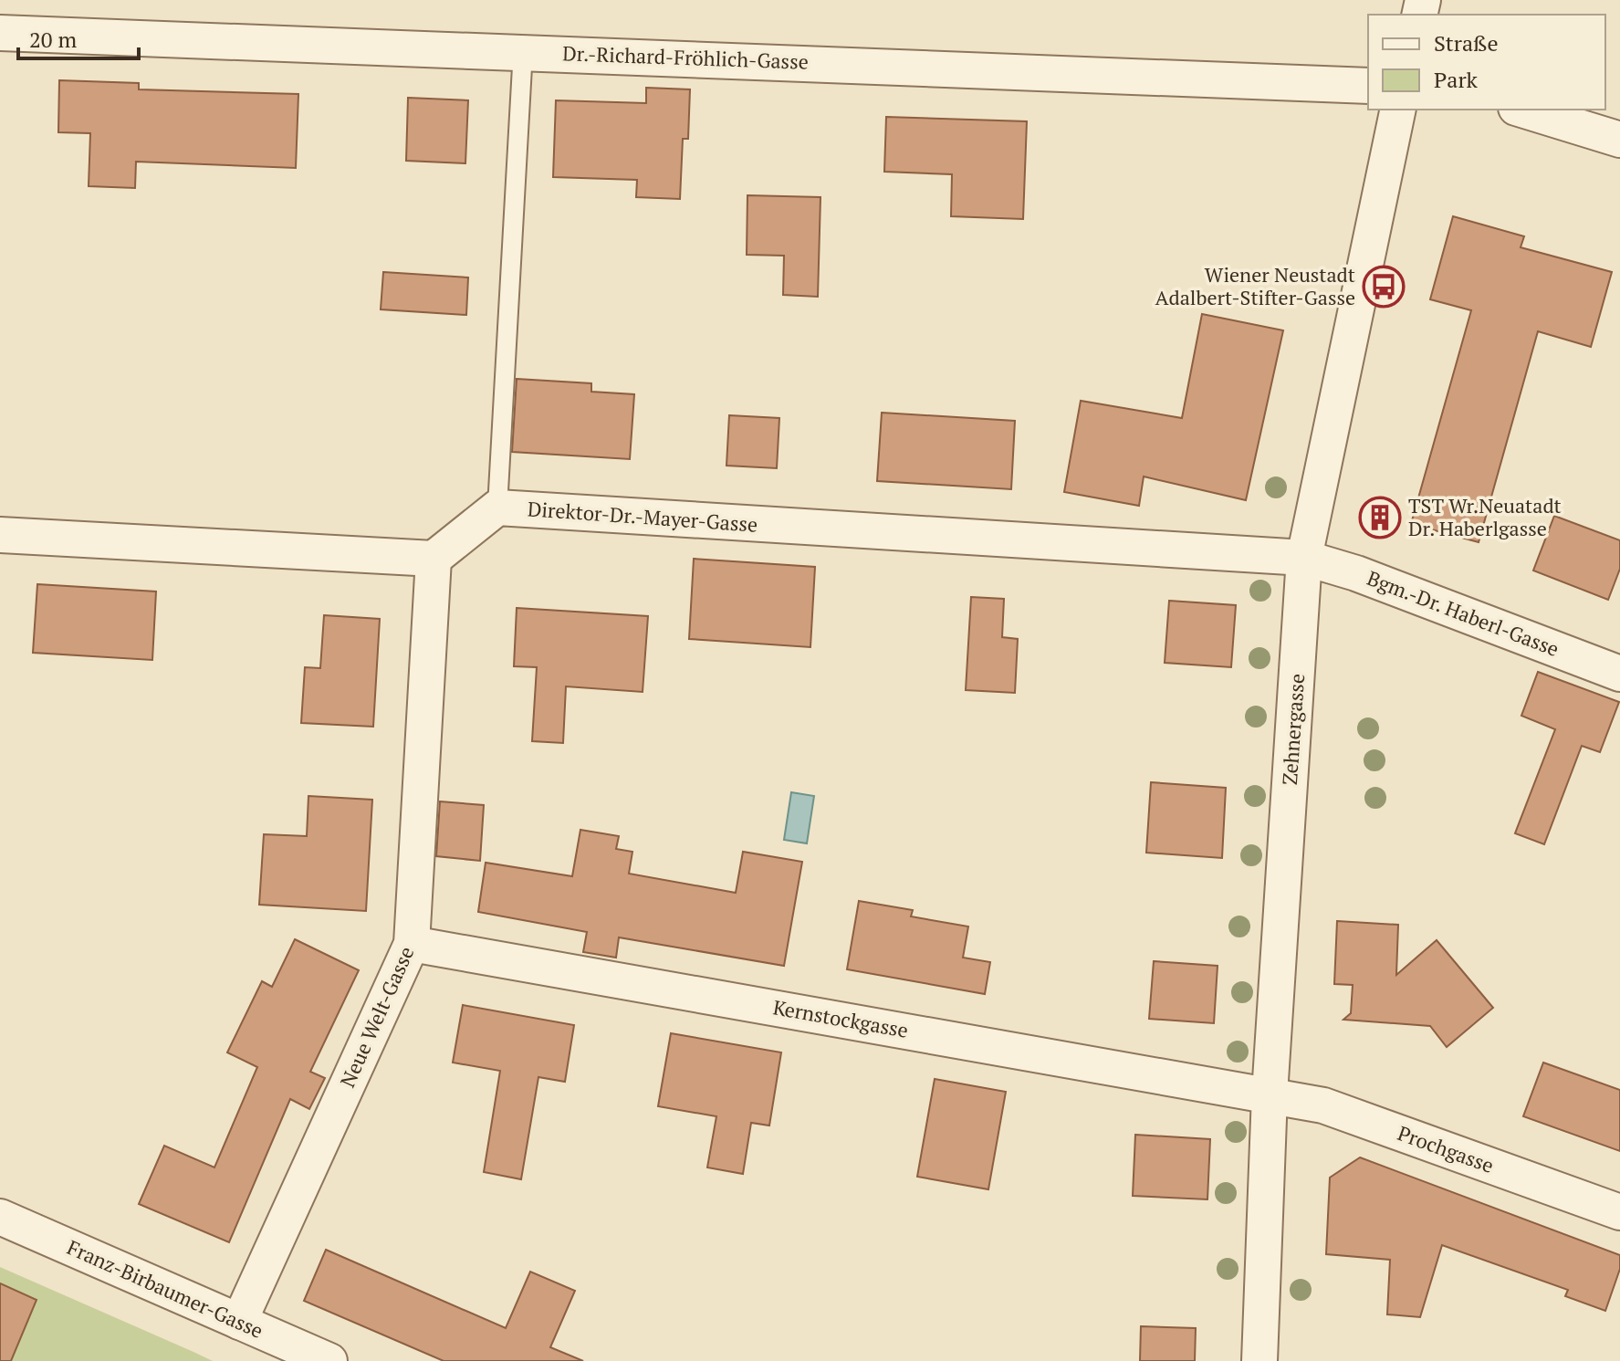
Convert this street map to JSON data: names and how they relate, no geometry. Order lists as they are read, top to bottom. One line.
{"streets":{"street":["Dr.-Richard-Fröhlich-Gasse","Direktor-Dr.-Mayer-Gasse","Bgm.-Dr. Haberl-Gasse","Zehnergasse","Neue Welt-Gasse","Kernstockgasse","Prochgasse","Franz-Birbaumer-Gasse"]},"crossings":[["Direktor-Dr.-Mayer-Gasse","Bgm.-Dr. Haberl-Gasse"],["Direktor-Dr.-Mayer-Gasse","Zehnergasse"],["Bgm.-Dr. Haberl-Gasse","Zehnergasse"],["Zehnergasse","Kernstockgasse"],["Zehnergasse","Prochgasse"],["Neue Welt-Gasse","Kernstockgasse"],["Neue Welt-Gasse","Franz-Birbaumer-Gasse"],["Kernstockgasse","Prochgasse"]],"places":{"bus stop":["Wiener Neustadt Adalbert-Stifter-Gasse"],"building":["TST Wr.Neuatadt Dr. Haberlgasse"]},"legend":["Straße","Park"],"scale_bar":"20 m"}
